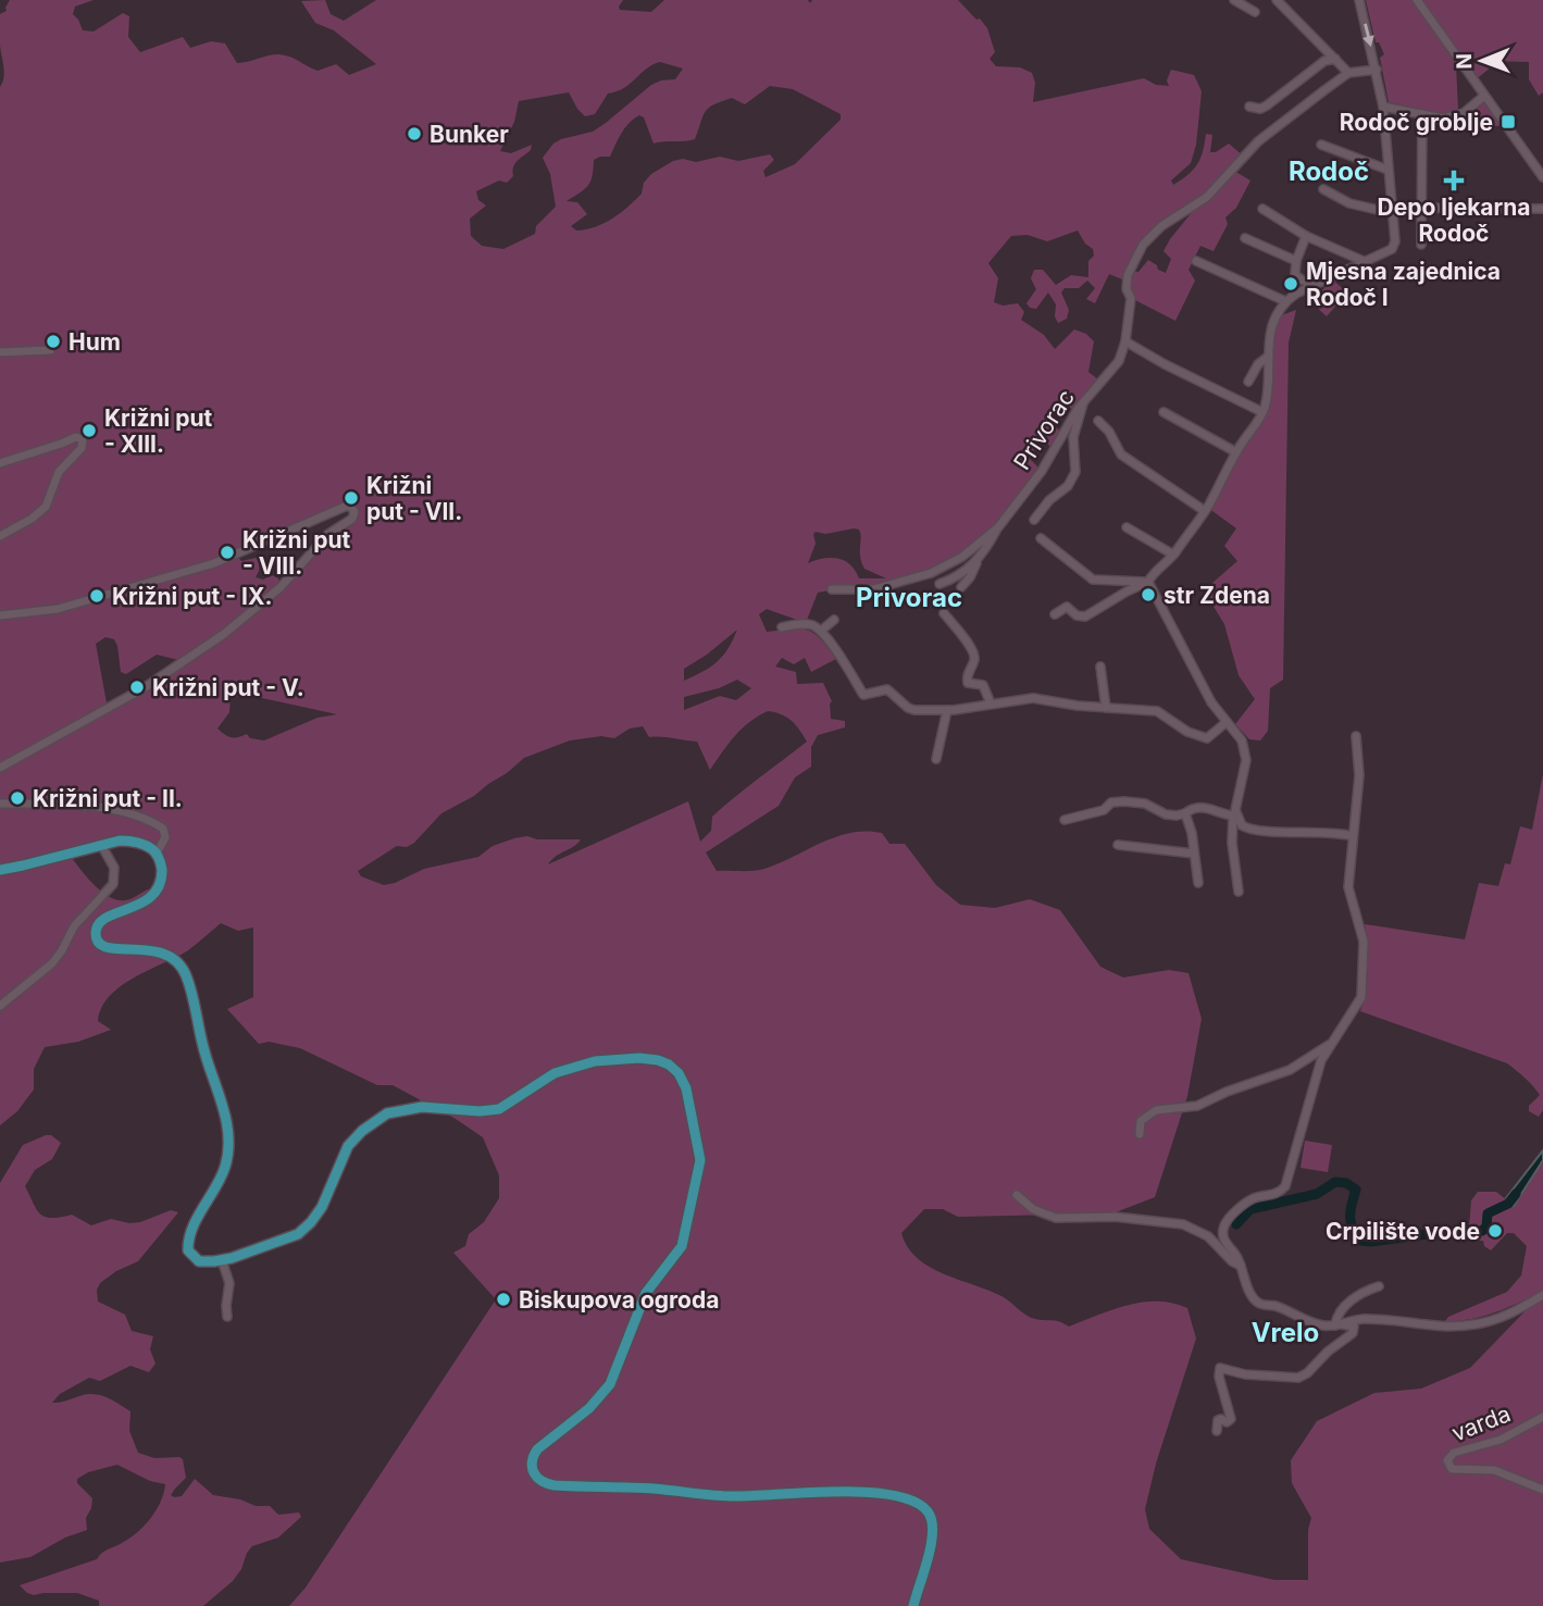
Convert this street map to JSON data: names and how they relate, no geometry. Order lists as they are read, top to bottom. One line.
{"streets":{"street":["Privorac","varda"]},"districts":["Rodoč","Privorac","Vrelo"],"places":{"transit":["Rodoč groblje"],"other":["Bunker","Mjesna zajednica Rodoč I","Hum","Križni put - XIII.","Križni put - VII.","Križni put - VIII.","str Zdena","Križni put - IX.","Križni put - V.","Križni put - II.","Crpilište vode","Biskupova ogroda"],"health":["Depo ljekarna Rodoč"]},"north":"left"}
